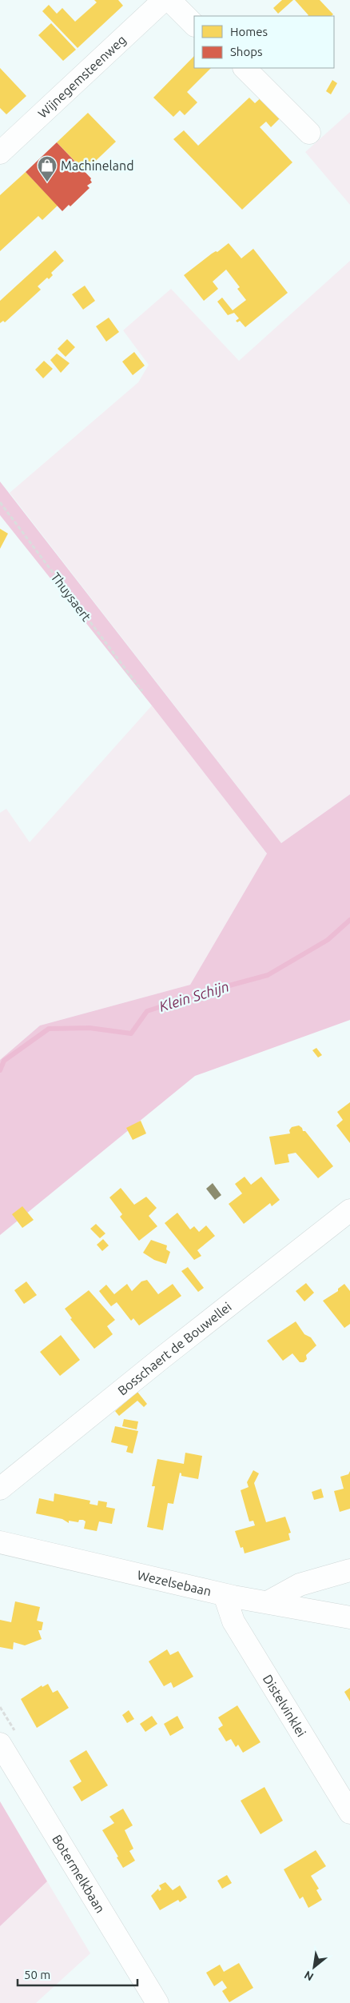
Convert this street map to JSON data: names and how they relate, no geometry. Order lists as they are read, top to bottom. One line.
{"streets":{"street":["Wijnegemsteenweg","Bosschaert de Bouwellei","Wezelsebaan","Distelvinklei","Botermelkbaan"],"path":["Thuysaert"]},"crossings":[["Wezelsebaan","Distelvinklei"]],"water":["Klein Schijn"],"places":{"shop":["Machineland"]},"legend":["Homes","Shops"],"scale_bar":"50 m","north":"bottom left"}
